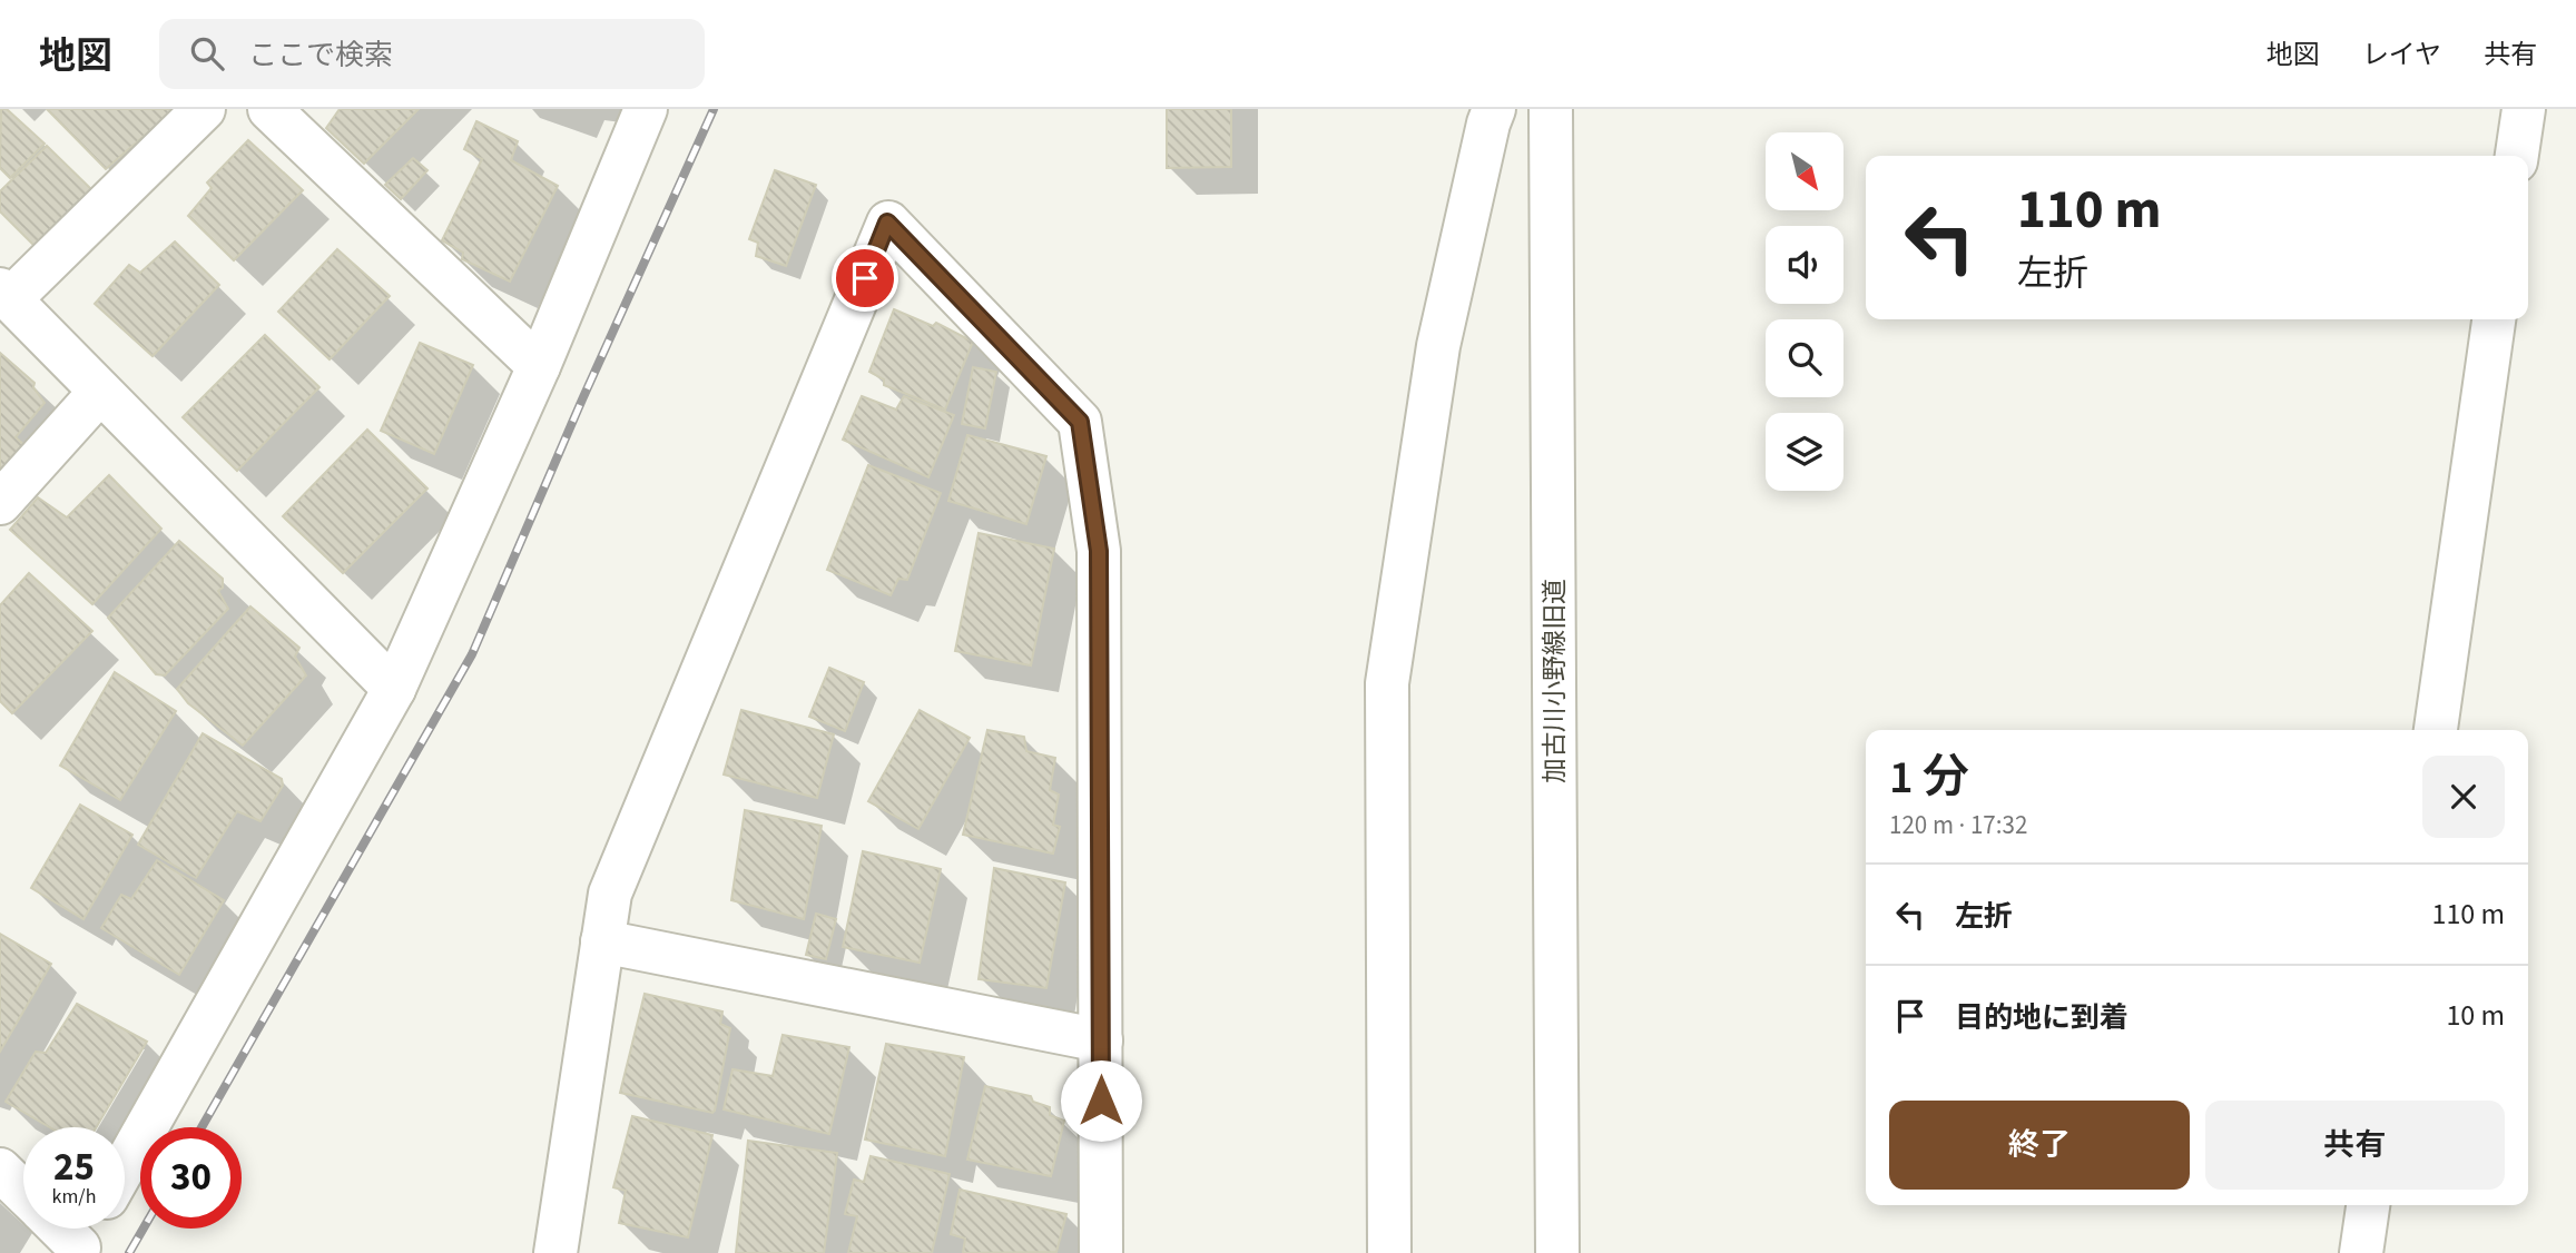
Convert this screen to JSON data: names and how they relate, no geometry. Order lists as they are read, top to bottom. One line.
{"streets":{"street":["加古川小野線旧道"]},"north":"bottom right","page":{"header":"地図","search":"ここで検索","nav":["地図","レイヤ","共有"],"turn":["110 m","左折"],"heading":["1 分","120 m · 17:32"],"list":[{"name":"左折","value":"110 m"},{"name":"目的地に到着","value":"10 m"}],"buttons":["終了","共有"],"speed":"25 km/h","limit":"30"}}
